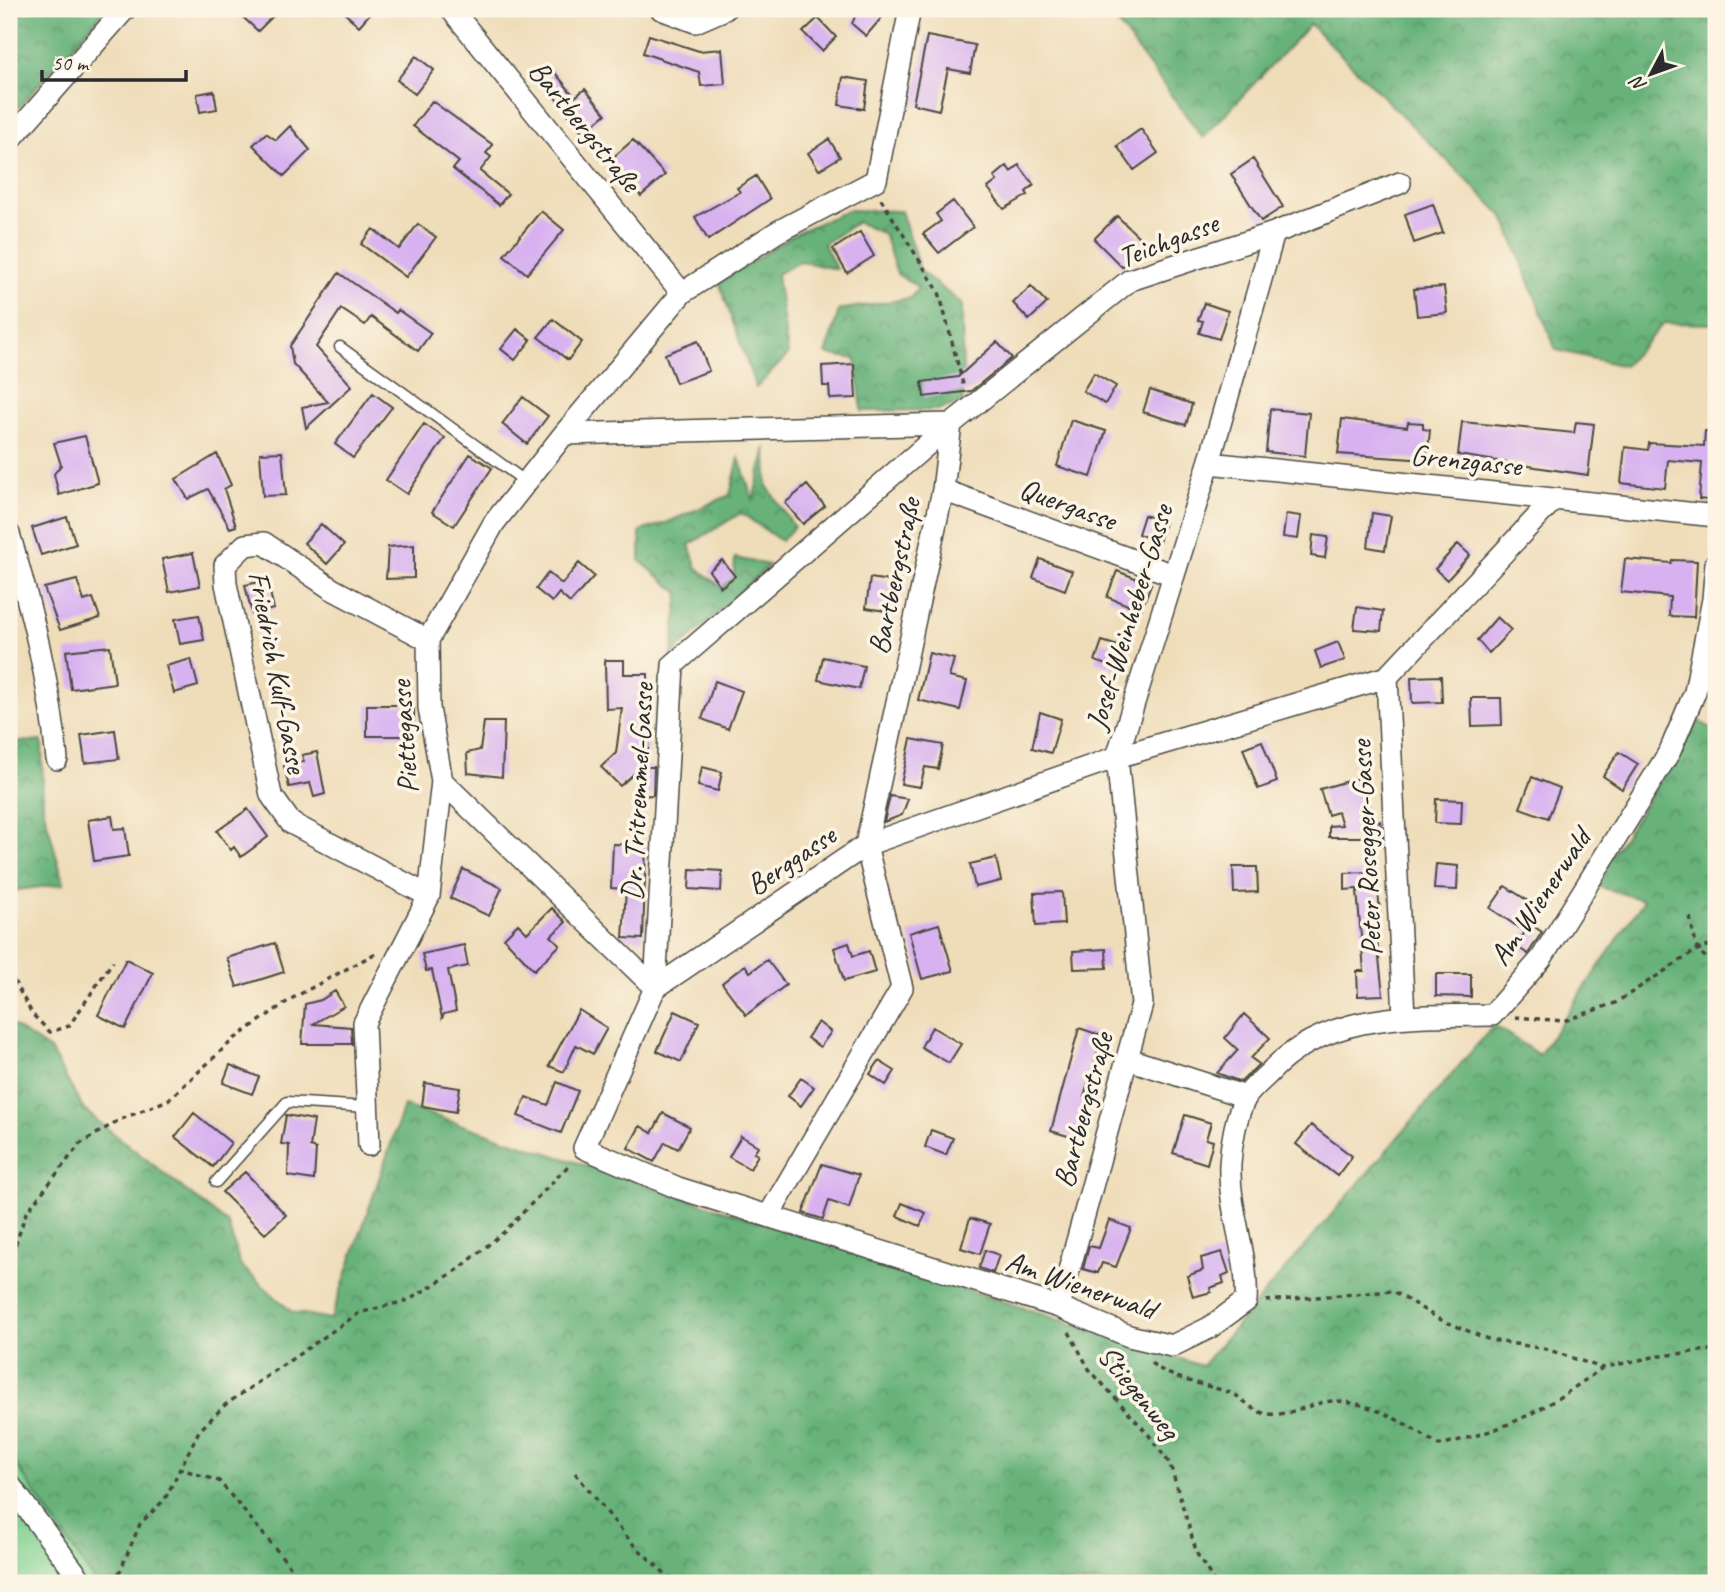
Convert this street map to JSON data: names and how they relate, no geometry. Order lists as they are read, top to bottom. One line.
{"streets":{"street":["Bartbergstraße","Teichgasse","Grenzgasse","Quergasse","Josef-Weinheber-Gasse","Friedrich Kulf-Gasse","Piettegasse","Dr. Tritremmel-Gasse","Peter Rosegger-Gasse","Berggasse","Am Wienerwald"],"path":["Stiegenweg"]},"crossings":[["Bartbergstraße","Teichgasse"],["Bartbergstraße","Quergasse"],["Bartbergstraße","Josef-Weinheber-Gasse"],["Bartbergstraße","Dr. Tritremmel-Gasse"],["Bartbergstraße","Berggasse"],["Bartbergstraße","Am Wienerwald"],["Bartbergstraße","Stiegenweg"],["Teichgasse","Josef-Weinheber-Gasse"],["Teichgasse","Dr. Tritremmel-Gasse"],["Grenzgasse","Josef-Weinheber-Gasse"],["Quergasse","Josef-Weinheber-Gasse"],["Josef-Weinheber-Gasse","Peter Rosegger-Gasse"],["Friedrich Kulf-Gasse","Piettegasse"],["Dr. Tritremmel-Gasse","Berggasse"],["Dr. Tritremmel-Gasse","Am Wienerwald"],["Berggasse","Am Wienerwald"],["Am Wienerwald","Stiegenweg"]],"scale_bar":"50 m","north":"bottom left"}
